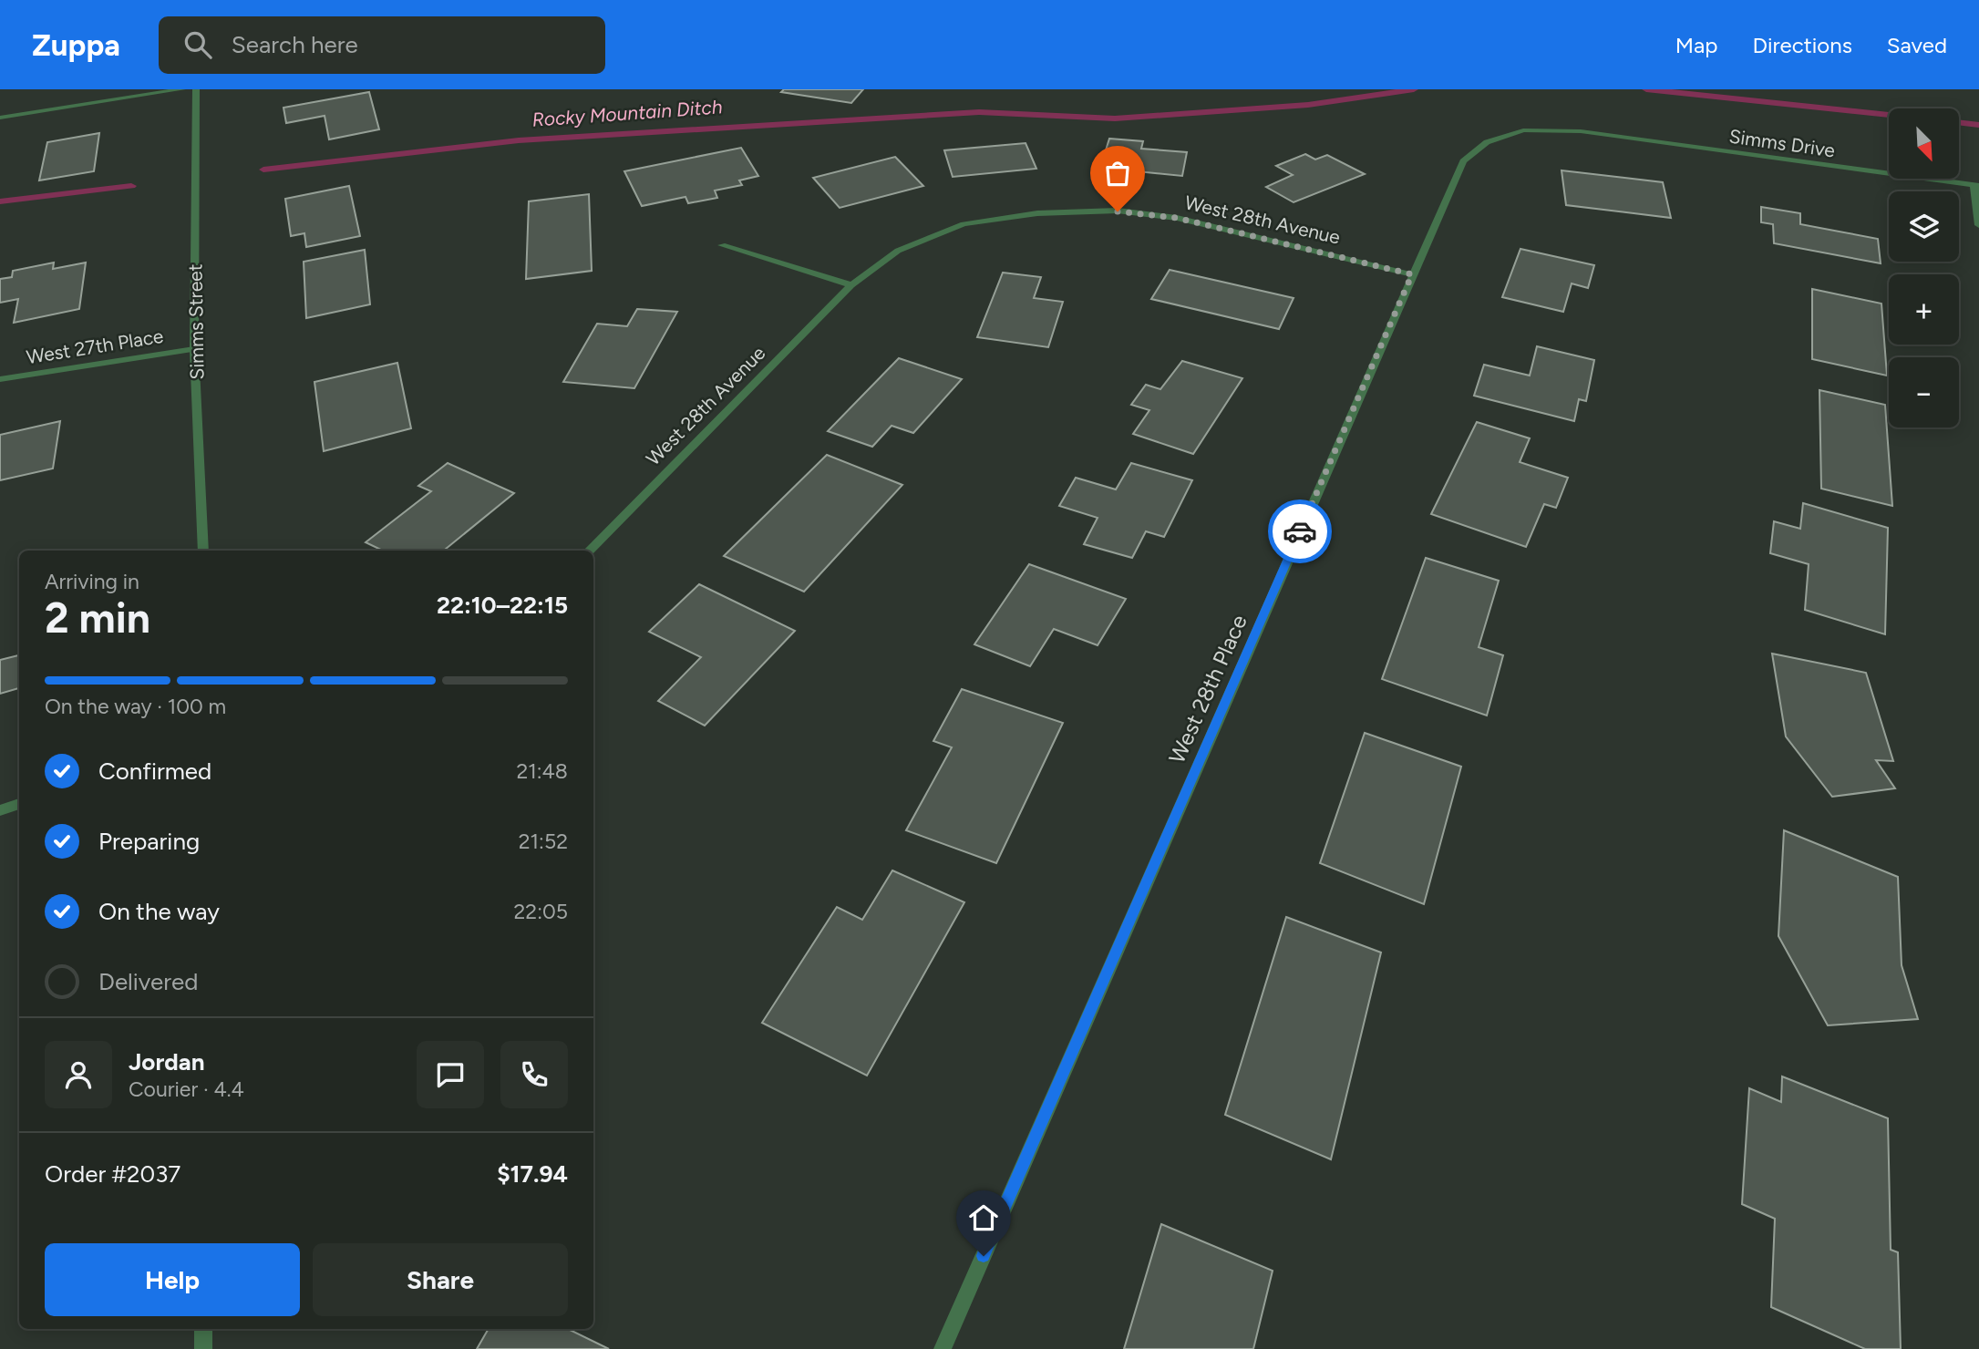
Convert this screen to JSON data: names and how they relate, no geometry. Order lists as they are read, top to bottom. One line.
{"streets":{"street":["Simms Drive","West 28th Avenue","Simms Street","West 27th Place","West 28th Place"]},"crossings":[["Simms Drive","West 28th Place"],["West 28th Avenue","West 28th Place"],["Simms Street","West 27th Place"]],"water":["Rocky Mountain Ditch"],"north":"bottom right","page":{"header":"Zuppa","search":"Search here","nav":["Map","Directions","Saved"],"map_buttons":["+","−"],"heading":["2 min","Arriving in","22:10–22:15"],"panel":["Jordan","Courier · 4.4","Order #2037","$17.94"],"bar":"On the way · 100 m","list":[["Confirmed","21:48"],["Preparing","21:52"],["On the way","22:05"],"Delivered"],"buttons":["Help","Share"]}}
